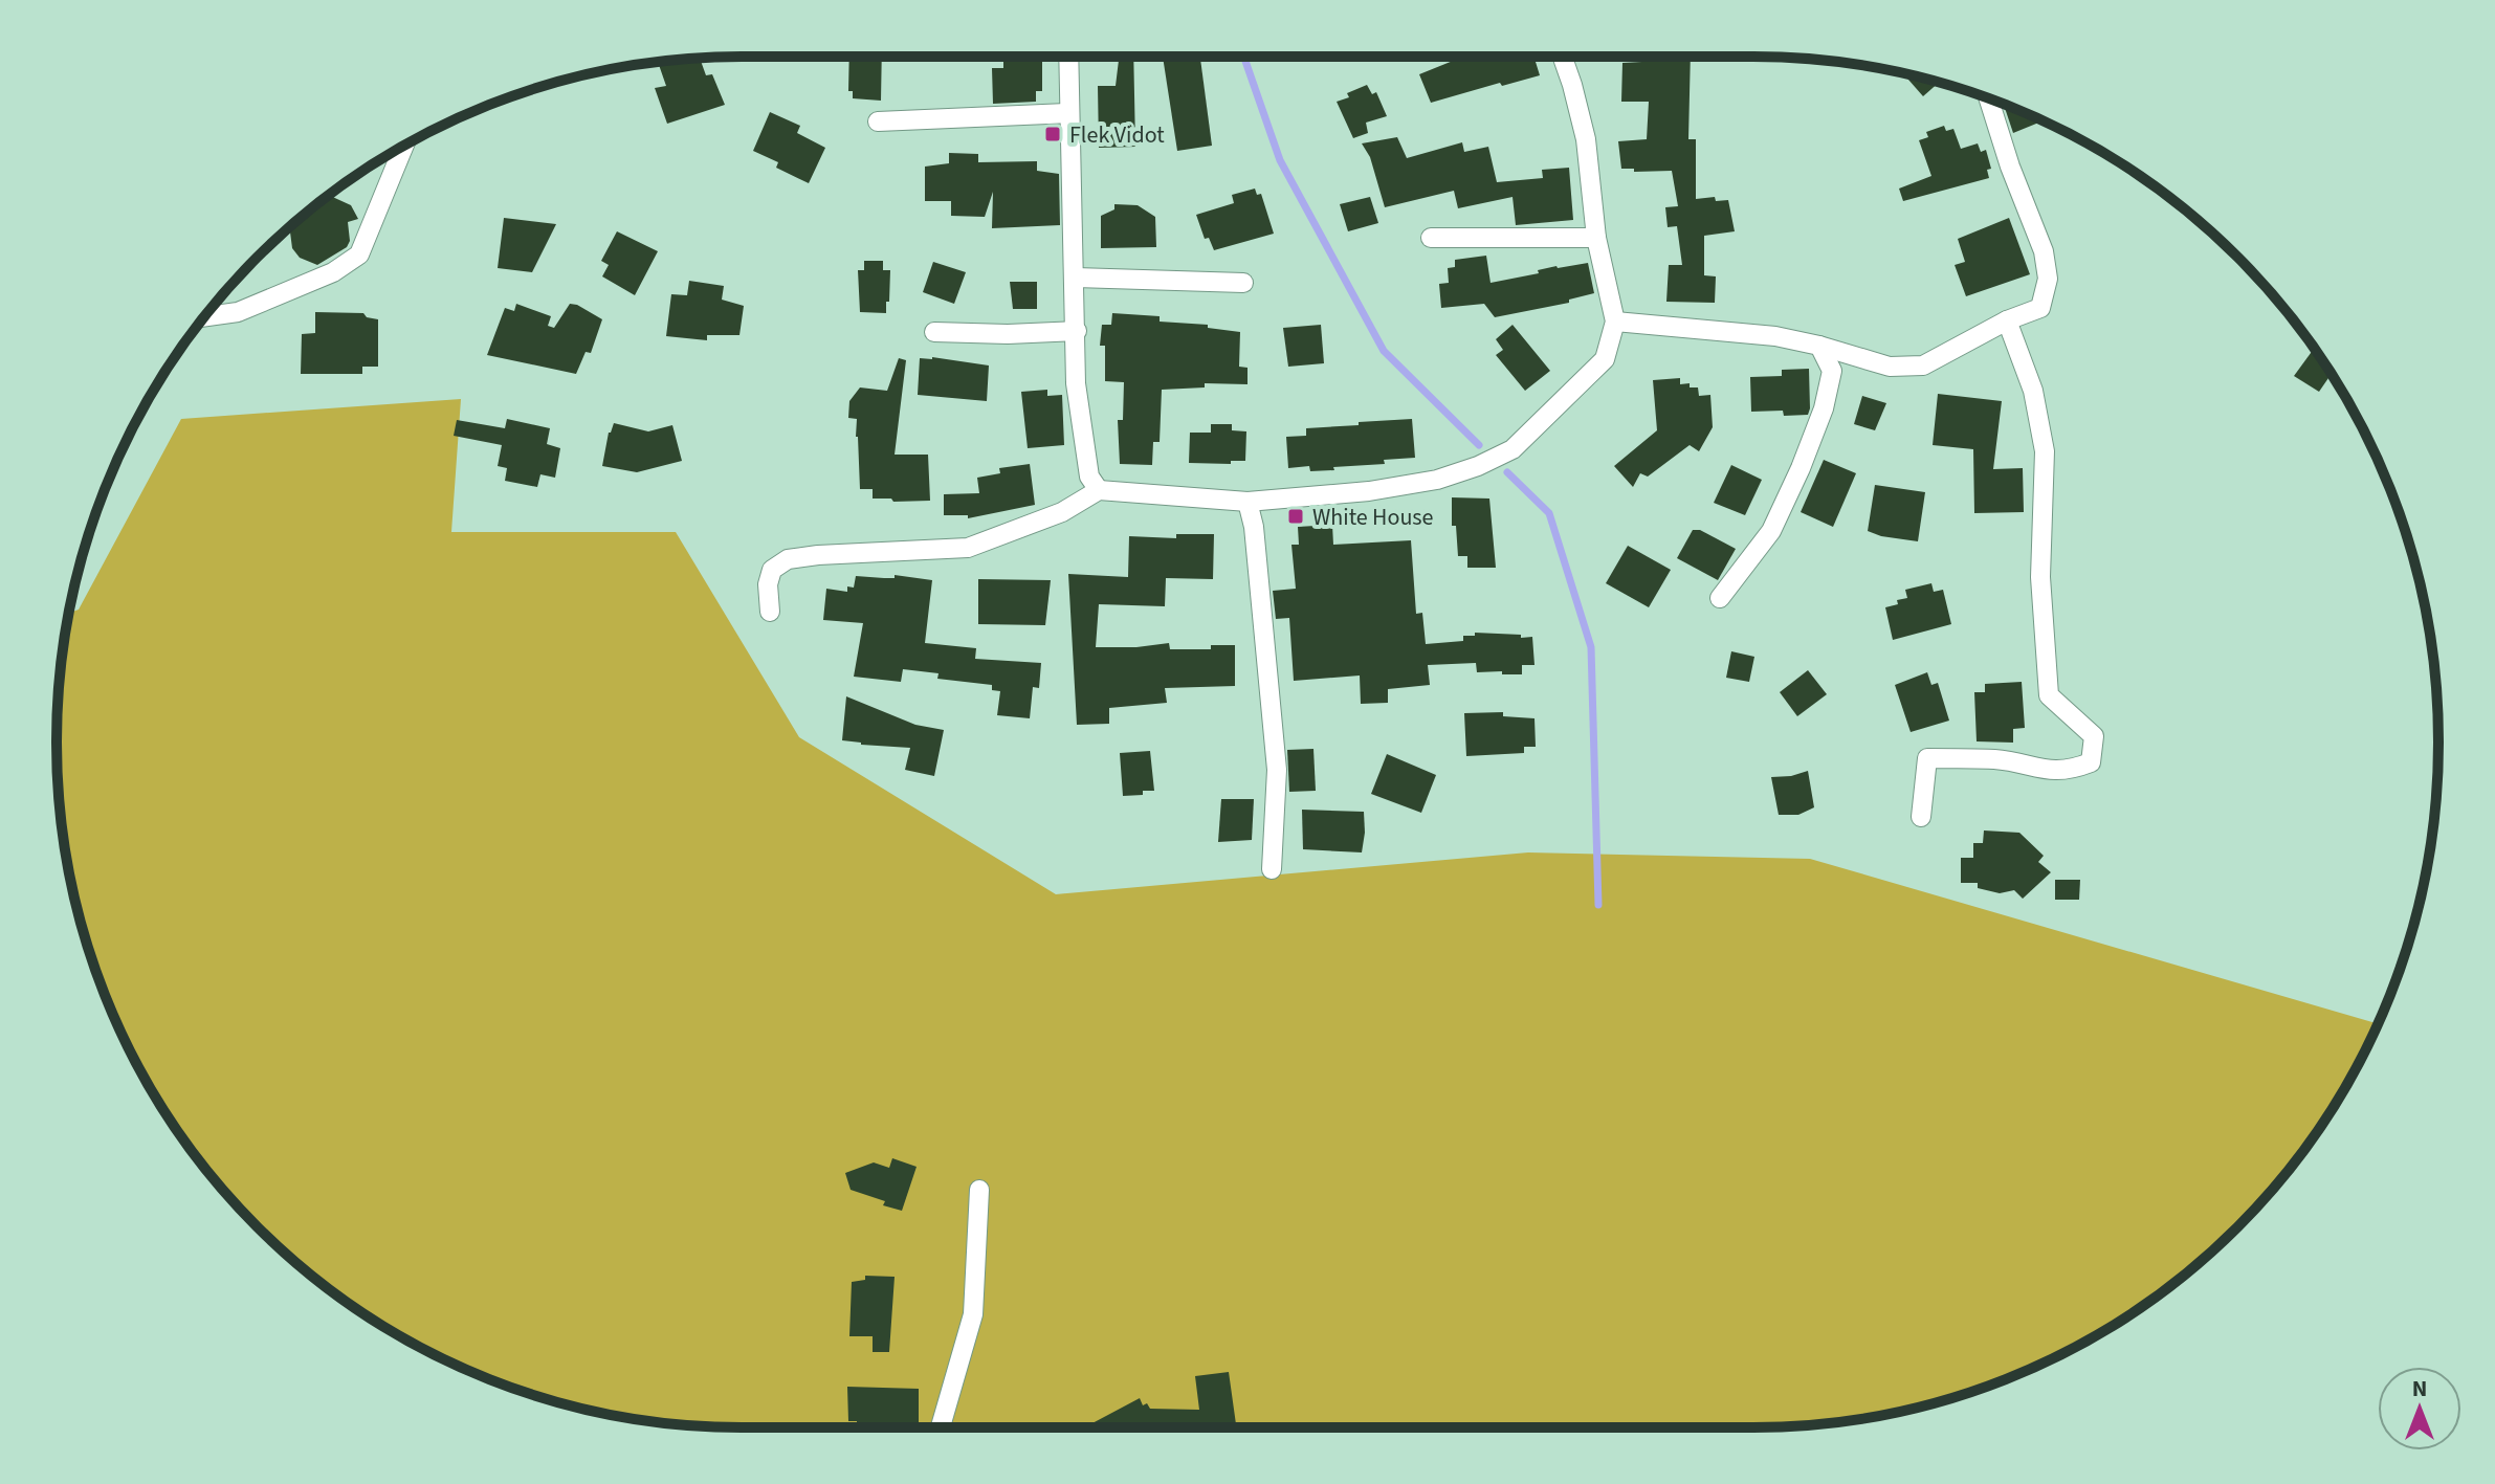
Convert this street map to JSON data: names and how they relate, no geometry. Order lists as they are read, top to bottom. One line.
{"places":{"transit":["Flek Vidot","White House"]},"north":"top"}
